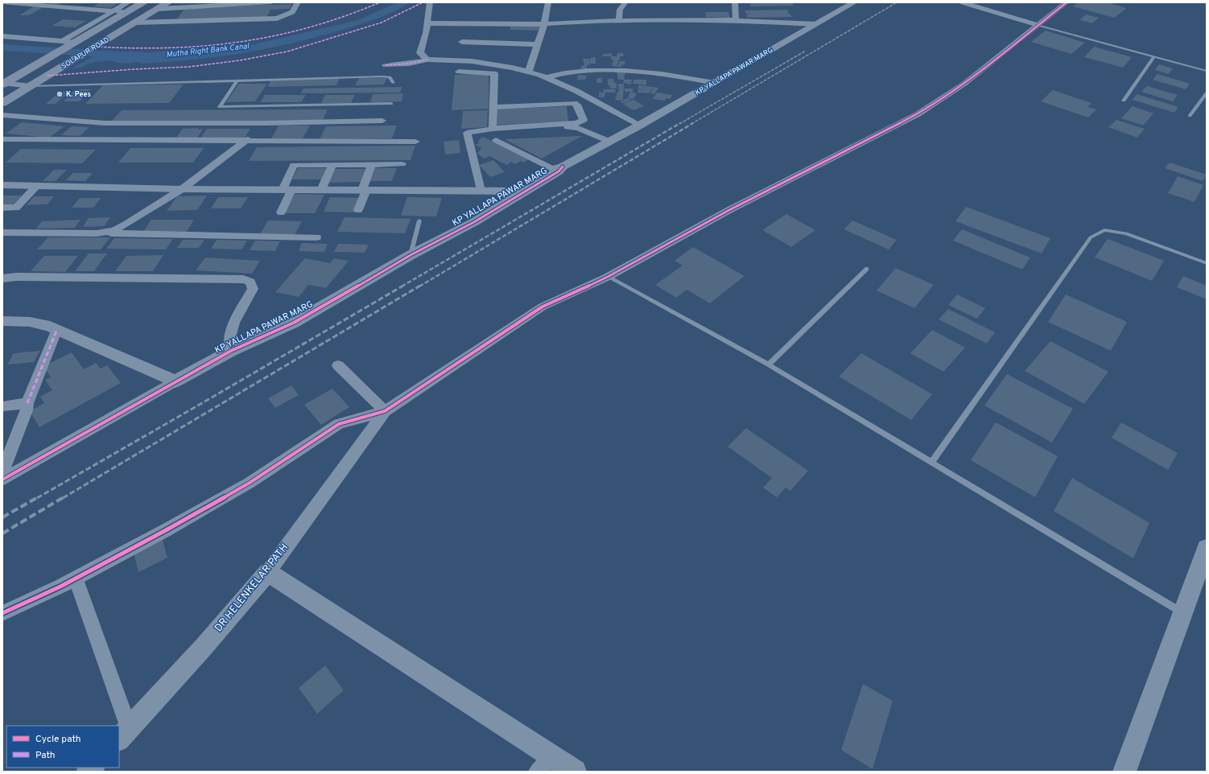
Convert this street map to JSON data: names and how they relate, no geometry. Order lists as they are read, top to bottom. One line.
{"streets":{"highway":["SOLAPUR ROAD"],"street":["KP YALLAPA PAWAR MARG","DR HELENKELAR PATH"]},"water":["Mutha Right Bank Canal"],"places":["K. Pees"],"legend":["Cycle path","Path"]}
